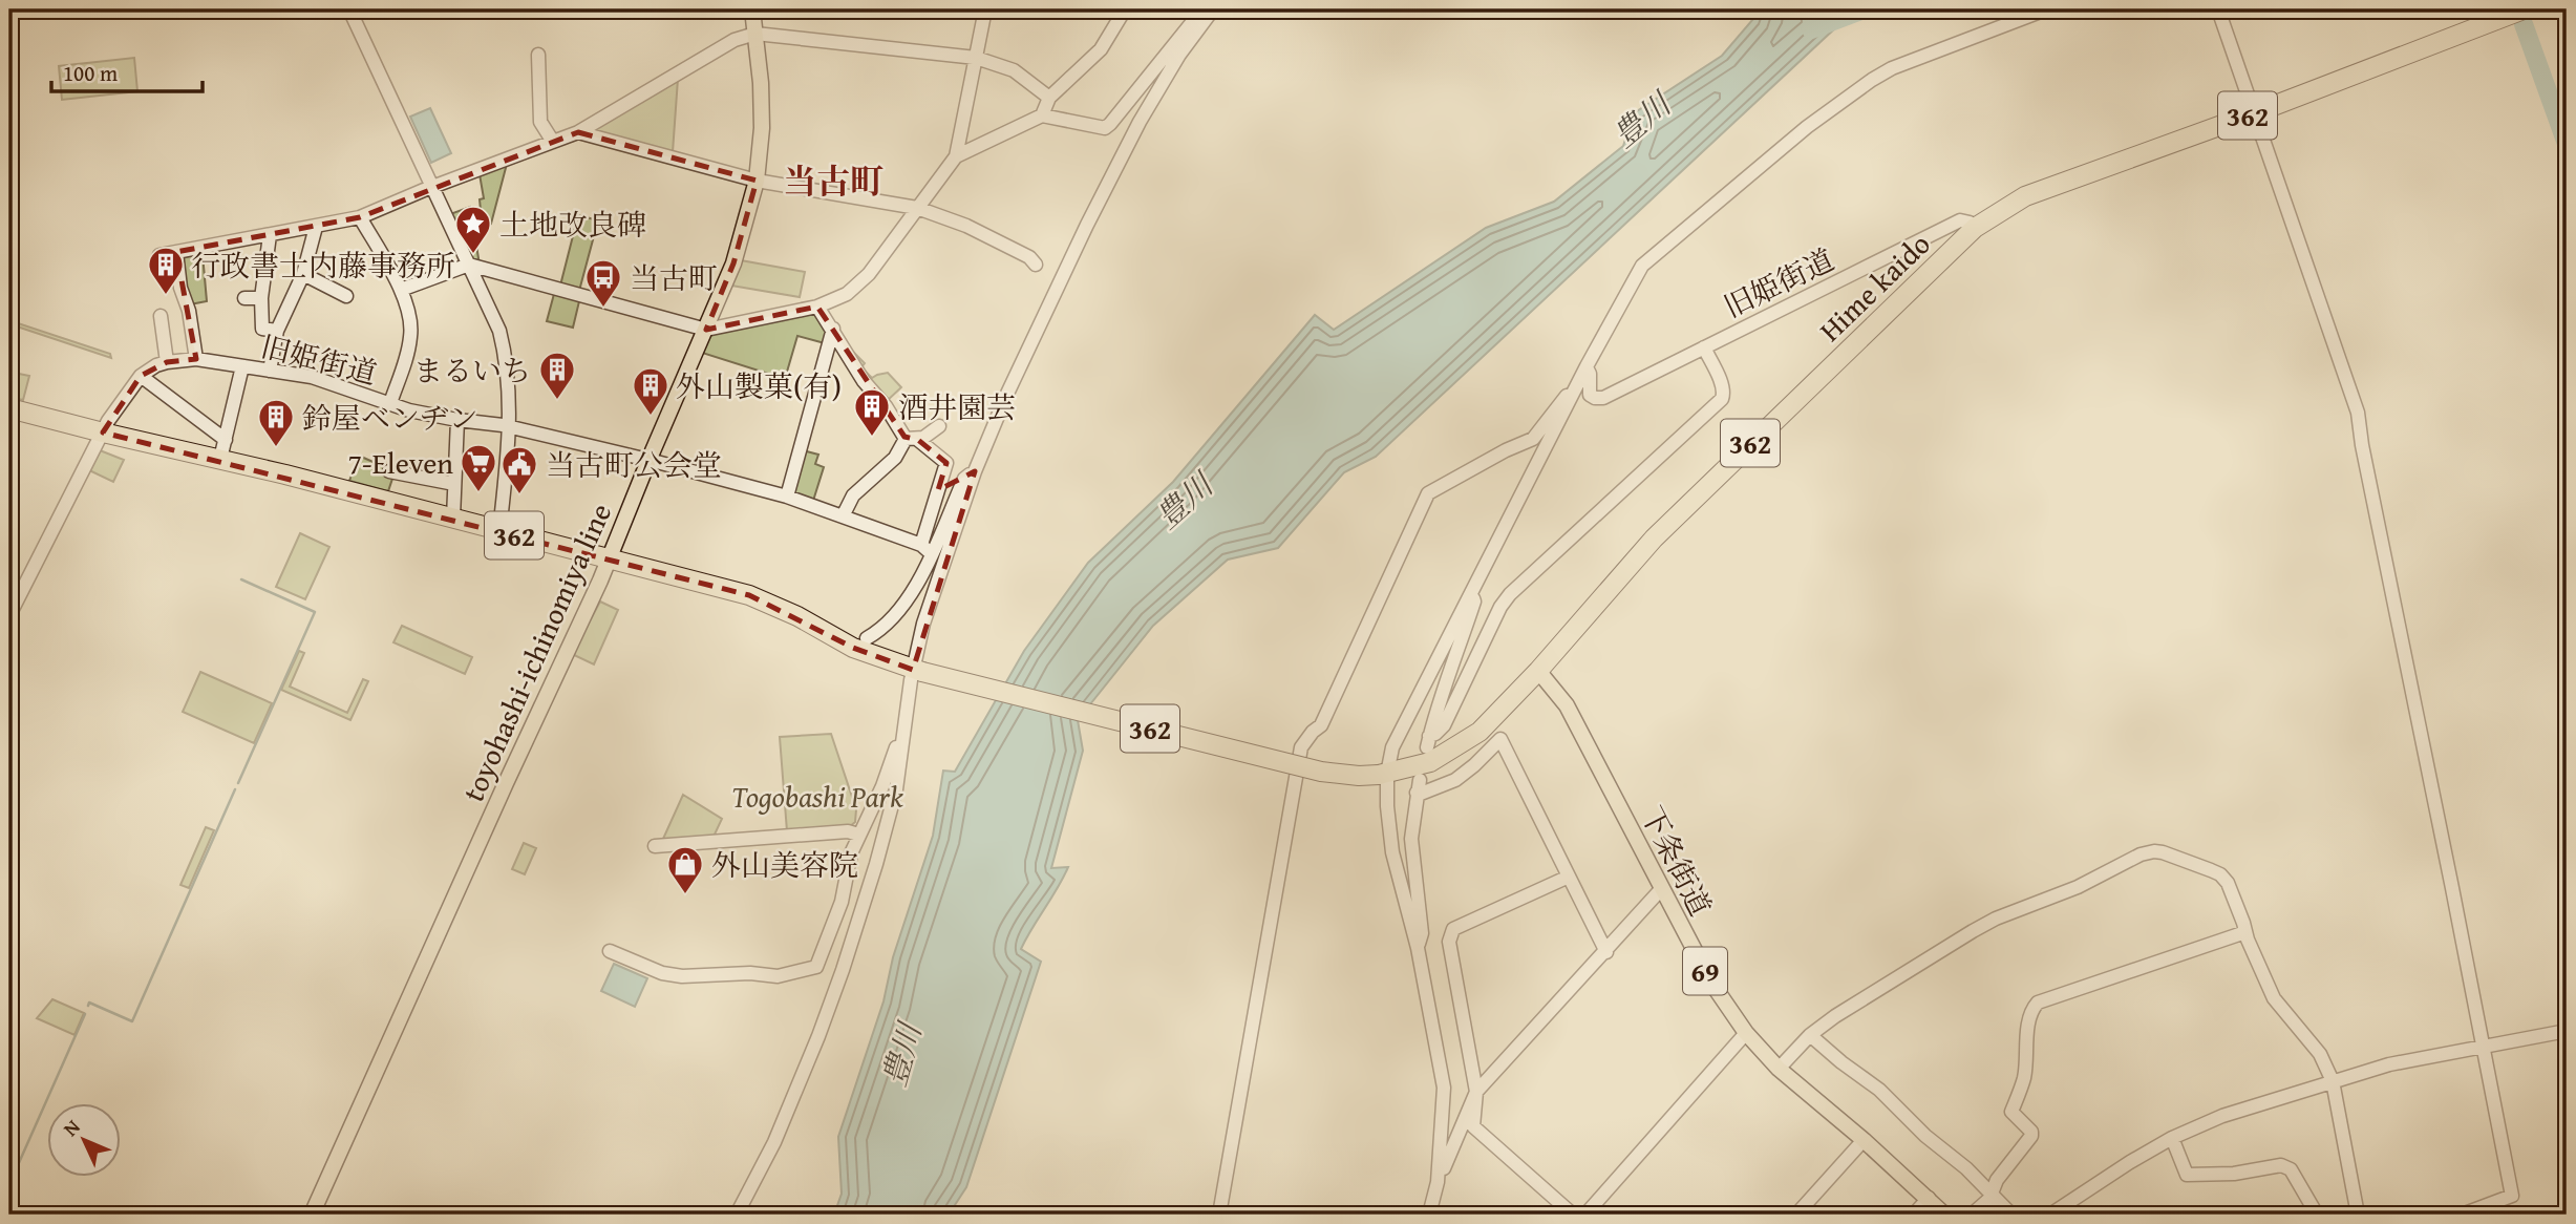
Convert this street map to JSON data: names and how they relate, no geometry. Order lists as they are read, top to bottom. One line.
{"streets":{"highway":["362","Hime kaido"],"main road":["toyohashi-ichinomiya line","下条街道","69"],"street":["旧姫街道"]},"crossings":[["362","旧姫街道"],["362","Hime kaido"],["362","toyohashi-ichinomiya line"],["旧姫街道","Hime kaido"],["旧姫街道","toyohashi-ichinomiya line"],["Hime kaido","下条街道"]],"districts":["当古町"],"water":["豊川"],"parks":["Togobashi Park"],"places":{"place":["土地改良碑"],"building":["行政書士内藤事務所","まるいち","外山製菓(有)","酒井園芸","鈴屋ベンヂン"],"bus stop":["当古町"],"supermarket":["7-Eleven"],"public building":["当古町公会堂"],"shop":["外山美容院"]},"scale_bar":"100 m","north":"top left"}
